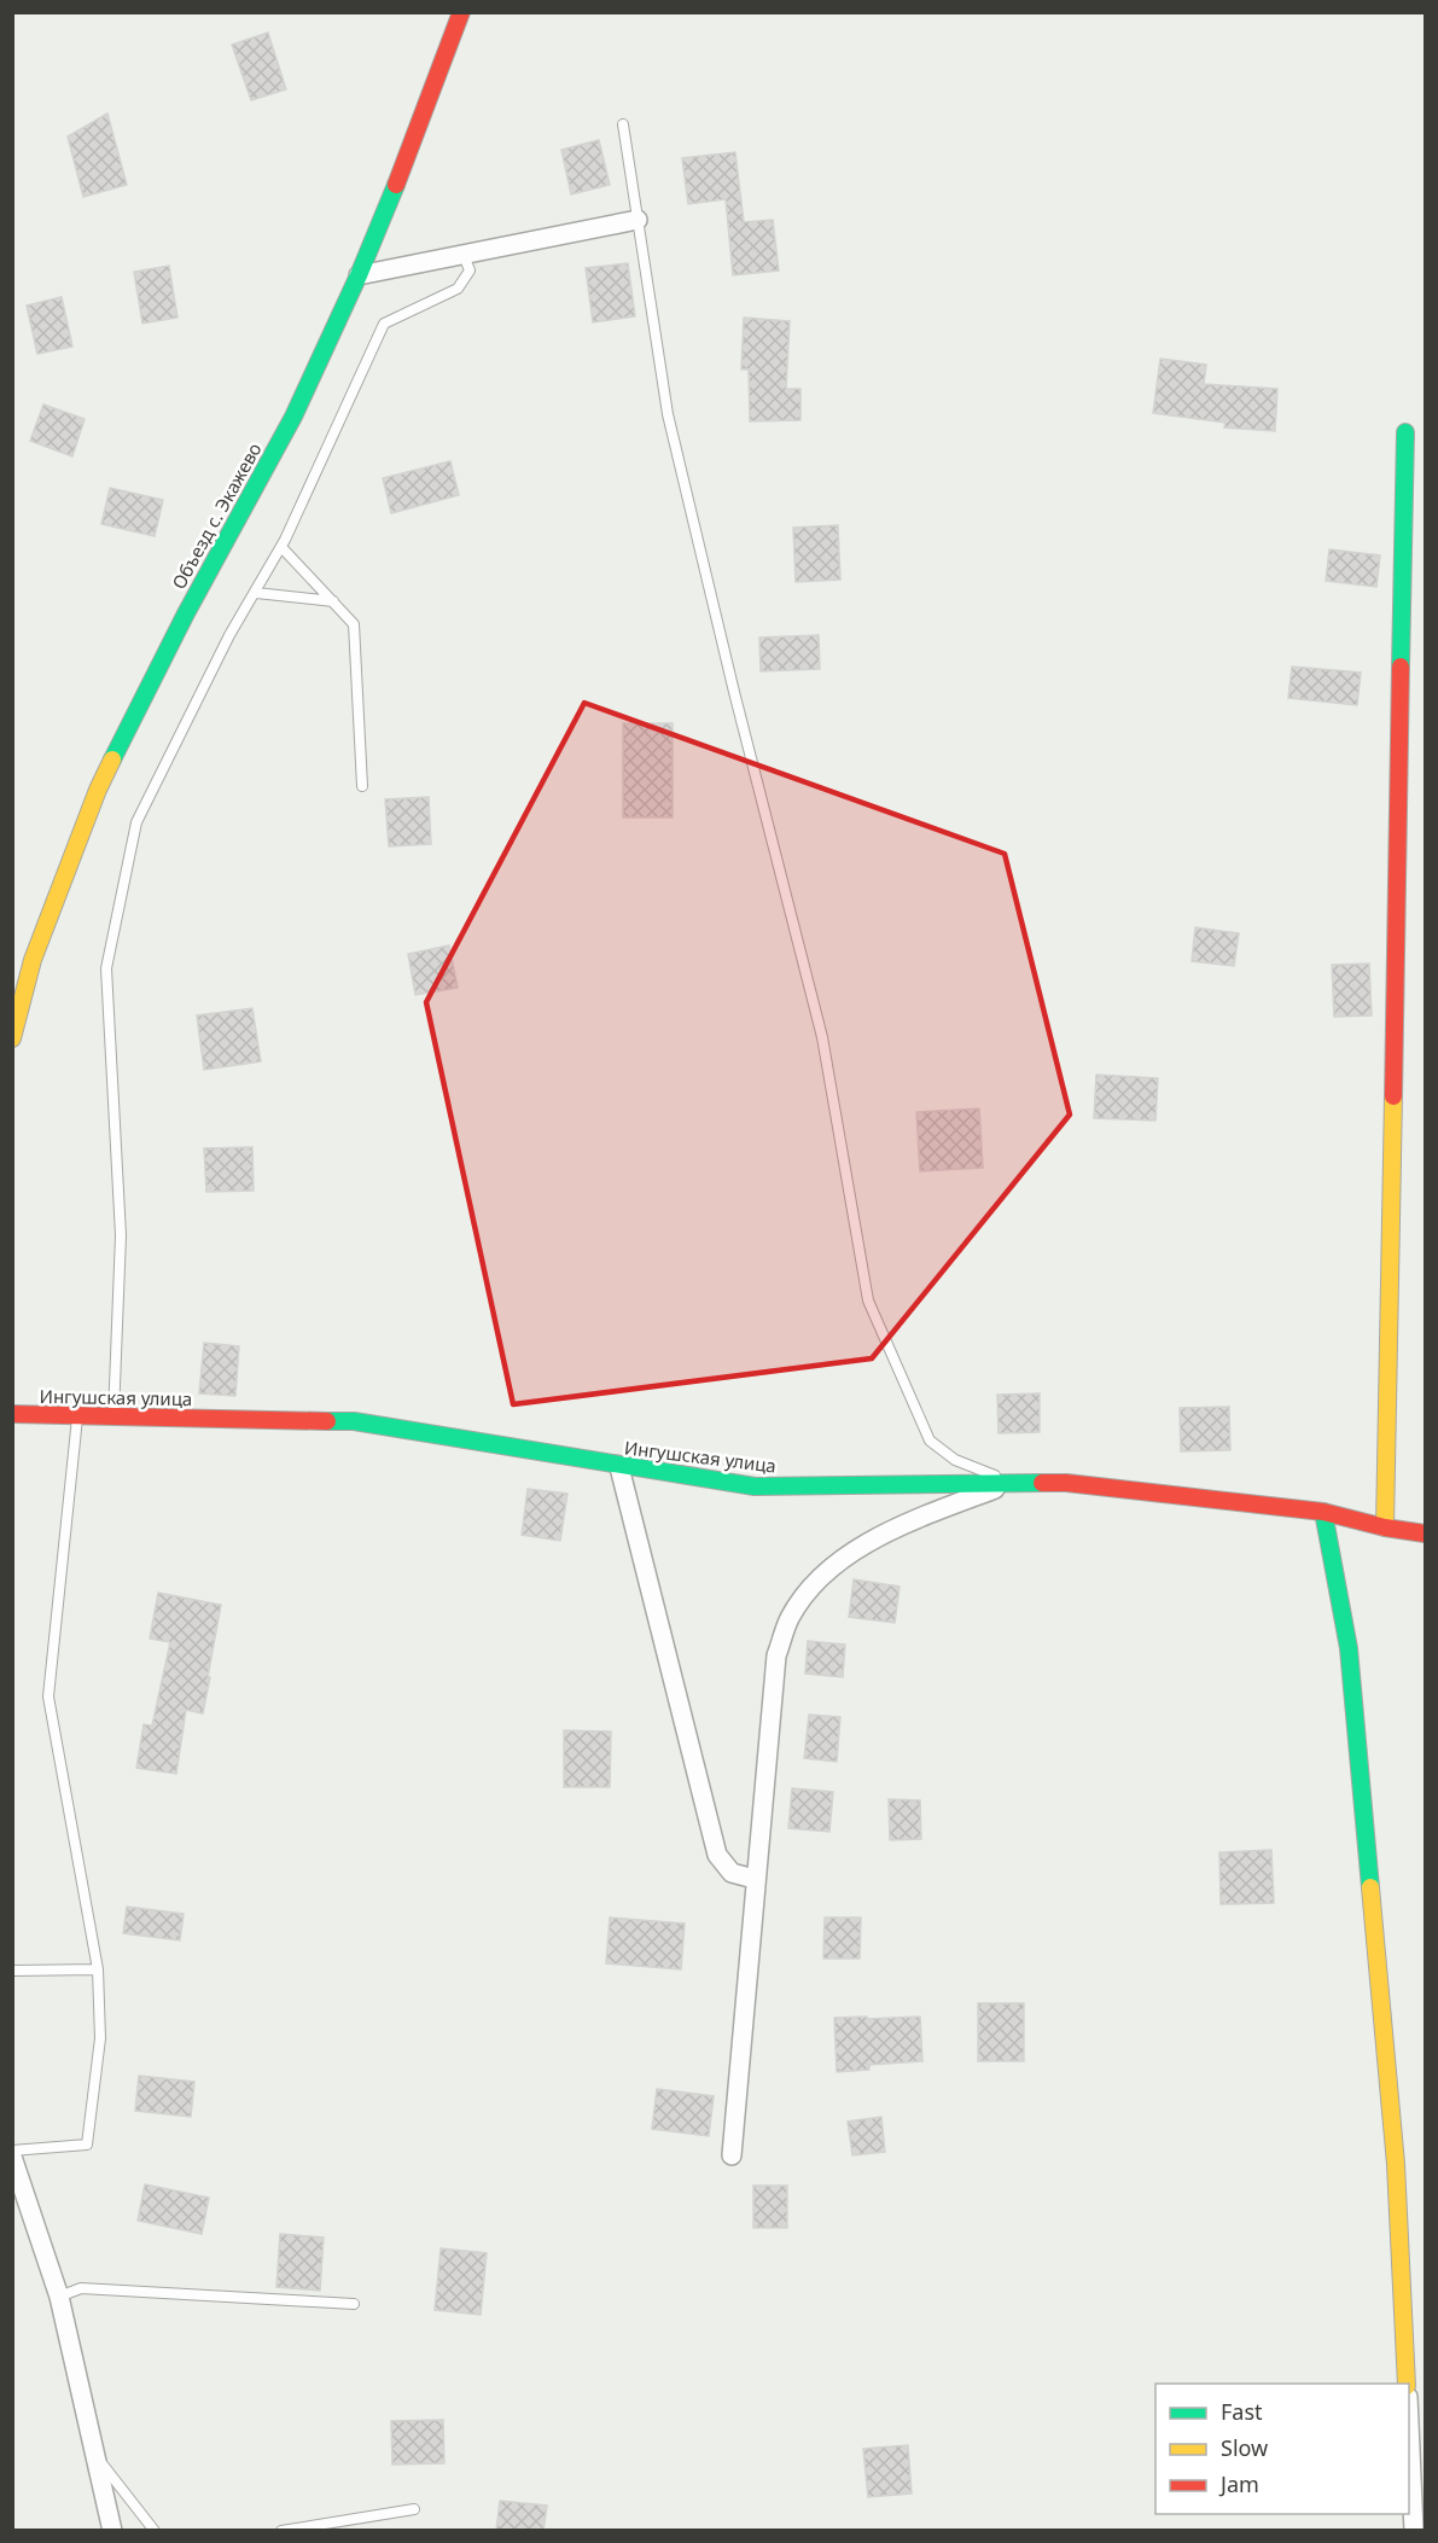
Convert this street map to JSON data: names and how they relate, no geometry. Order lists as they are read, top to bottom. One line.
{"streets":{"street":["Объезд с. Экажево","Ингушская улица"]},"legend":["Fast","Slow","Jam"]}
